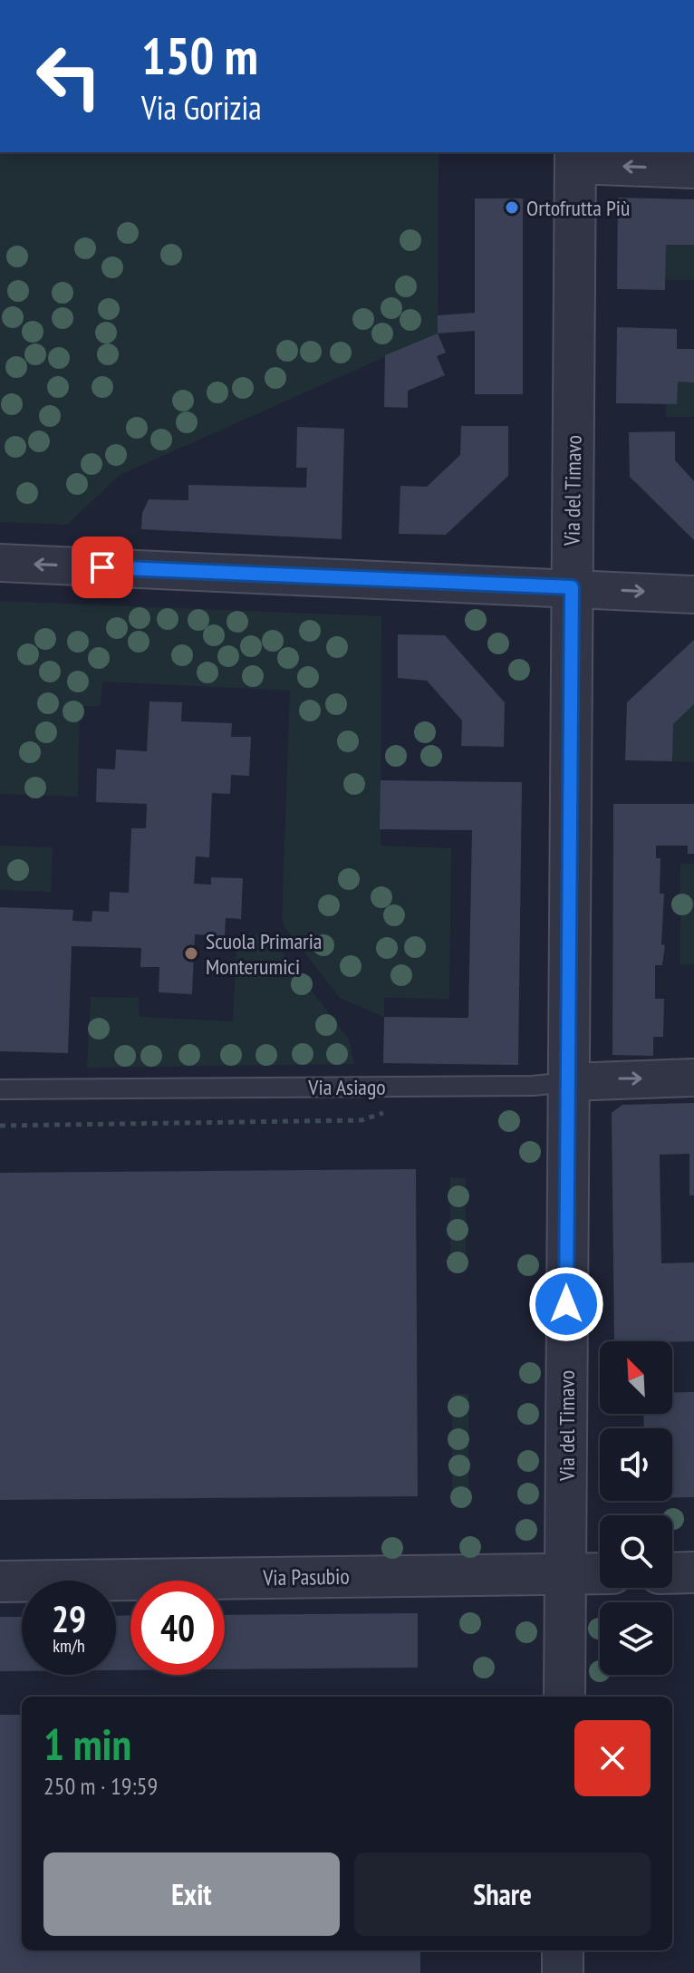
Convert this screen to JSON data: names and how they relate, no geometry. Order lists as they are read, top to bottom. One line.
{"streets":{"street":["Via del Timavo","Via Asiago","Via Pasubio"]},"crossings":[["Via del Timavo","Via Asiago"],["Via del Timavo","Via Pasubio"]],"places":["Ortofrutta Più","Scuola Primaria Monterumici"],"north":"top left","page":{"turn":["150 m","Via Gorizia"],"speed":"29 km/h","limit":"40","heading":["1 min","250 m · 19:59"],"buttons":["Exit","Share"]}}
